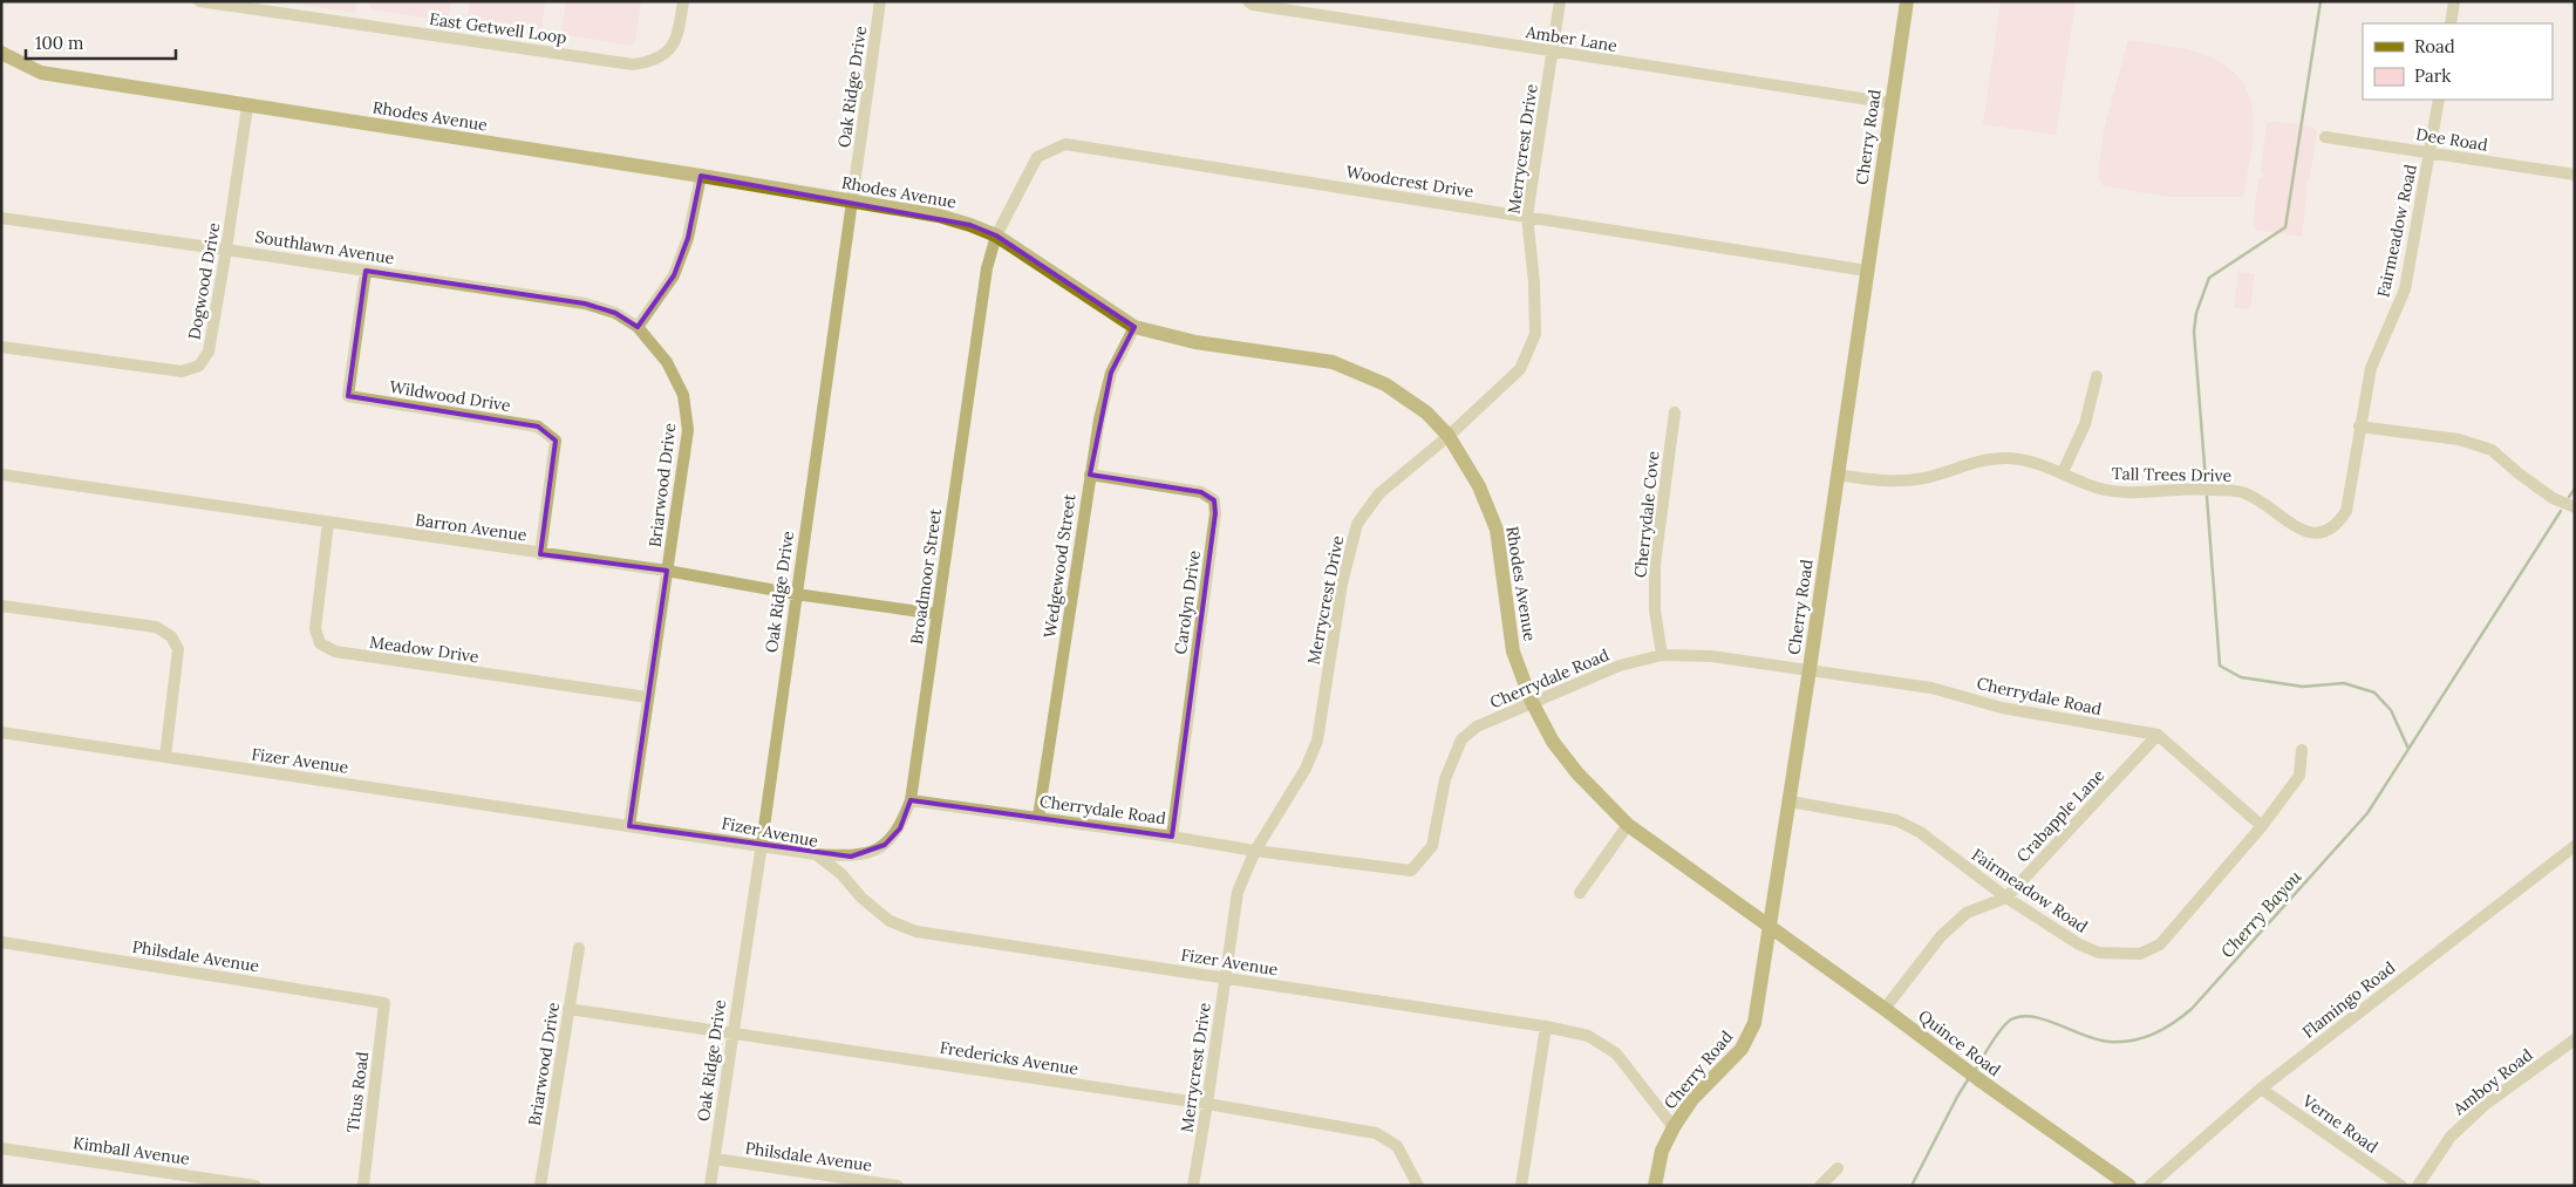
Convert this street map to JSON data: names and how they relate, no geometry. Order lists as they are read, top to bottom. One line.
{"streets":{"main road":["Rhodes Avenue","Cherry Road","Quince Road"],"street":["East Getwell Loop","Amber Lane","Oak Ridge Drive","Dee Road","Merrycrest Drive","Woodcrest Drive","Fairmeadow Road","Southlawn Avenue","Dogwood Drive","Wildwood Drive","Tall Trees Drive","Briarwood Drive","Cherrydale Cove","Barron Avenue","Wedgewood Street","Broadmoor Street","Carolyn Drive","Meadow Drive","Cherrydale Road","Fizer Avenue","Crabapple Lane","Philsdale Avenue","Flamingo Road","Fredericks Avenue","Amboy Road","Titus Road","Verne Road","Kimball Avenue"]},"crossings":[["Amber Lane","Cherry Road"],["Amber Lane","Merrycrest Drive"],["Oak Ridge Drive","Rhodes Avenue"],["Oak Ridge Drive","Barron Avenue"],["Oak Ridge Drive","Fizer Avenue"],["Oak Ridge Drive","Philsdale Avenue"],["Oak Ridge Drive","Fredericks Avenue"],["Rhodes Avenue","Cherry Road"],["Rhodes Avenue","Merrycrest Drive"],["Rhodes Avenue","Woodcrest Drive"],["Rhodes Avenue","Dogwood Drive"],["Rhodes Avenue","Wedgewood Street"],["Rhodes Avenue","Broadmoor Street"],["Rhodes Avenue","Cherrydale Road"],["Rhodes Avenue","Quince Road"],["Cherry Road","Woodcrest Drive"],["Cherry Road","Fairmeadow Road"],["Cherry Road","Tall Trees Drive"],["Cherry Road","Cherrydale Road"],["Cherry Road","Fizer Avenue"],["Cherry Road","Quince Road"],["Dee Road","Fairmeadow Road"],["Merrycrest Drive","Woodcrest Drive"],["Merrycrest Drive","Cherrydale Road"],["Merrycrest Drive","Fizer Avenue"],["Merrycrest Drive","Fredericks Avenue"],["Woodcrest Drive","Broadmoor Street"],["Fairmeadow Road","Tall Trees Drive"],["Fairmeadow Road","Crabapple Lane"],["Southlawn Avenue","Dogwood Drive"],["Southlawn Avenue","Wildwood Drive"],["Southlawn Avenue","Briarwood Drive"],["Wildwood Drive","Barron Avenue"],["Briarwood Drive","Barron Avenue"],["Briarwood Drive","Meadow Drive"],["Briarwood Drive","Fizer Avenue"],["Briarwood Drive","Fredericks Avenue"],["Cherrydale Cove","Cherrydale Road"],["Barron Avenue","Broadmoor Street"],["Barron Avenue","Meadow Drive"],["Wedgewood Street","Carolyn Drive"],["Wedgewood Street","Cherrydale Road"],["Broadmoor Street","Cherrydale Road"],["Broadmoor Street","Fizer Avenue"],["Carolyn Drive","Cherrydale Road"],["Cherrydale Road","Crabapple Lane"],["Crabapple Lane","Quince Road"],["Philsdale Avenue","Titus Road"],["Flamingo Road","Verne Road"]],"water":["Cherry Bayou"],"legend":["Road","Park"],"scale_bar":"100 m"}
